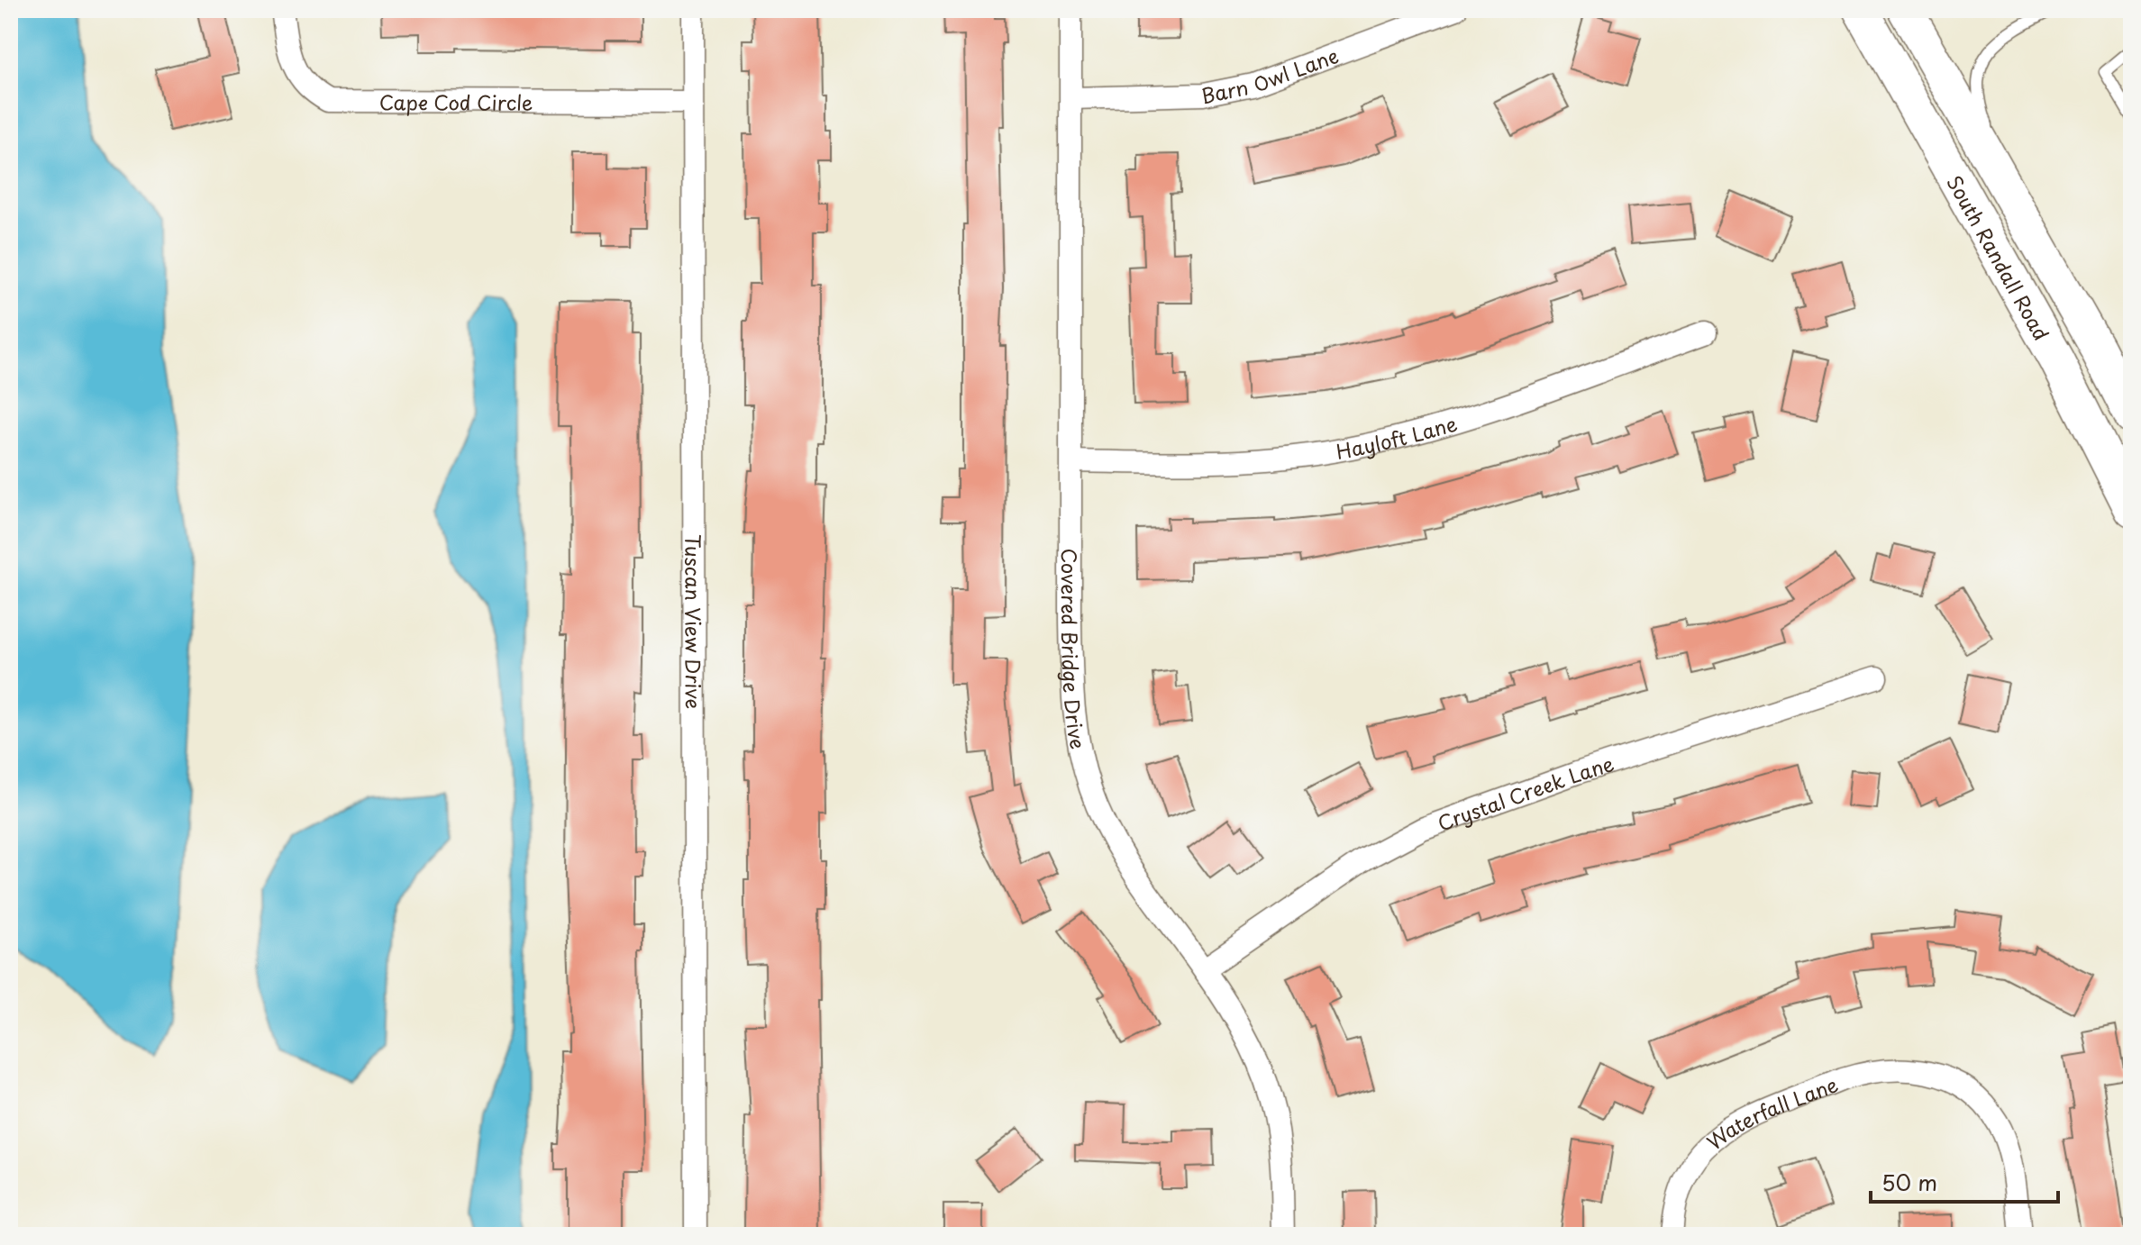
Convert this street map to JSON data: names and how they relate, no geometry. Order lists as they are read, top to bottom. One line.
{"streets":{"main road":["South Randall Road"],"street":["Barn Owl Lane","Cape Cod Circle","Hayloft Lane","Tuscan View Drive","Covered Bridge Drive","Crystal Creek Lane","Waterfall Lane"]},"crossings":[["Barn Owl Lane","Covered Bridge Drive"],["Cape Cod Circle","Tuscan View Drive"],["Hayloft Lane","Covered Bridge Drive"],["Covered Bridge Drive","Crystal Creek Lane"]],"scale_bar":"50 m"}
